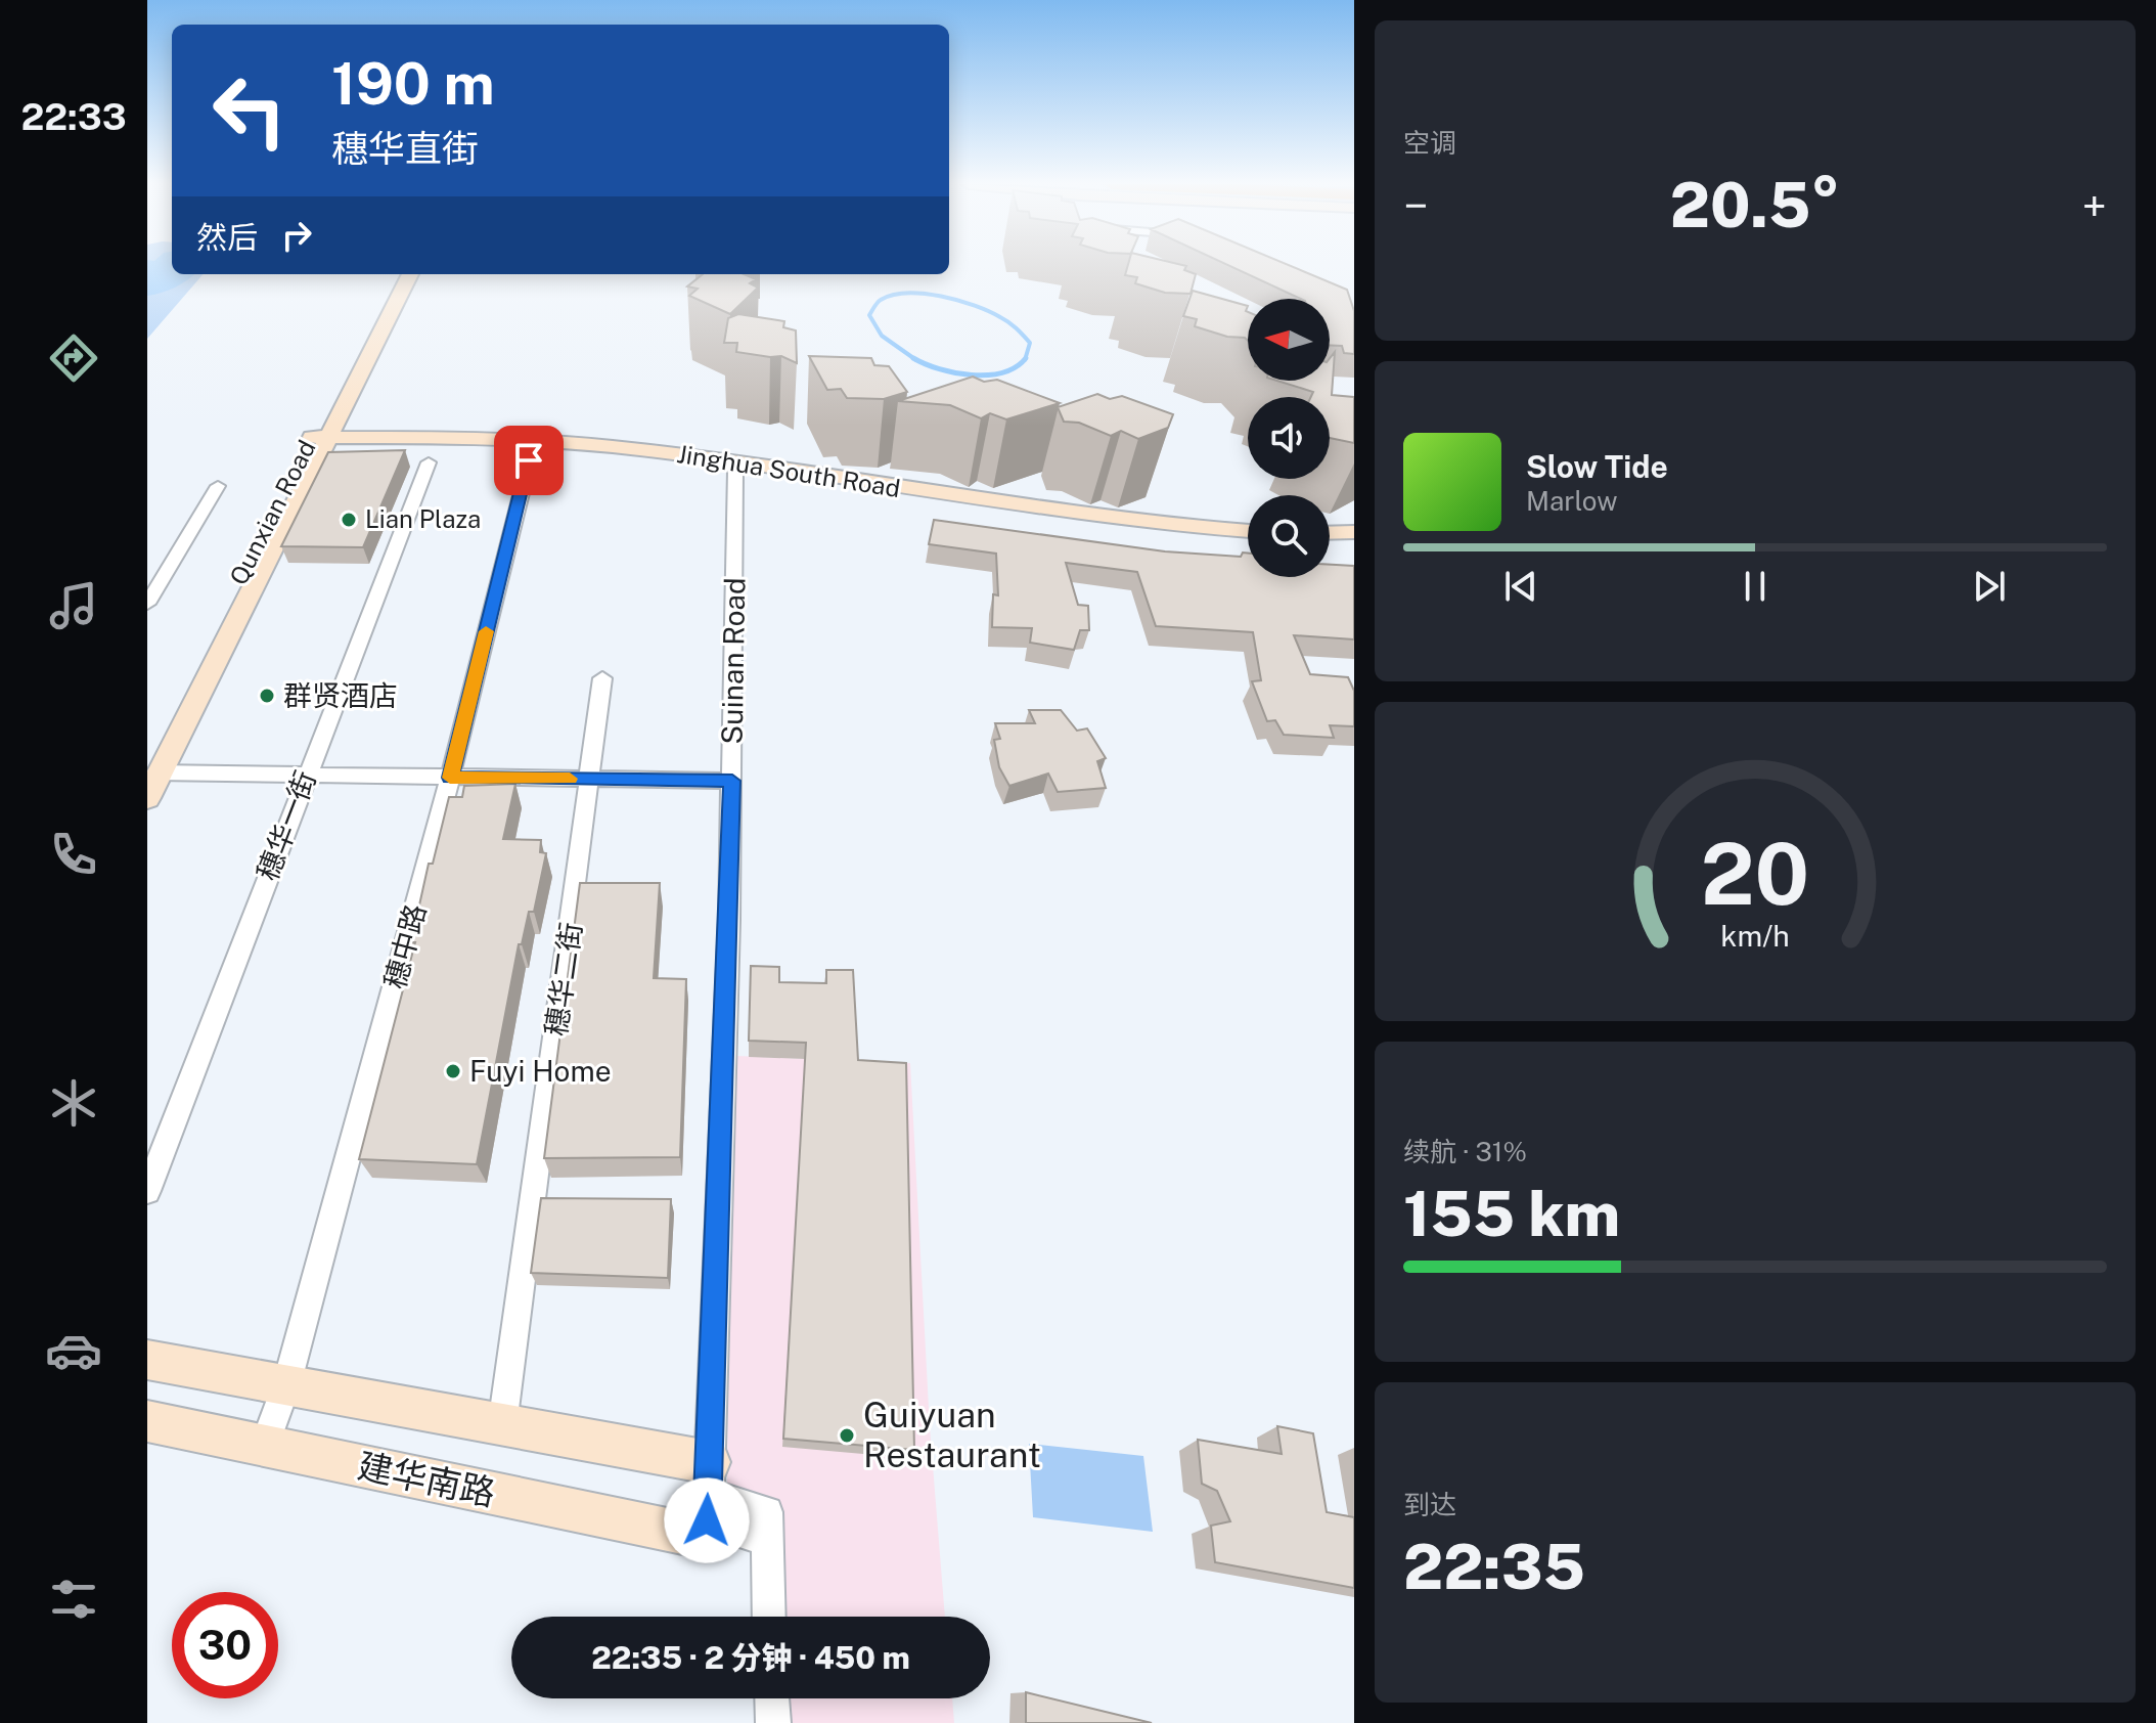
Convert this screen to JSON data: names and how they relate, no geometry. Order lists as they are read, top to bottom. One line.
{"streets":{"main road":["Jinghua South Road","Qunxian Road","建华南路"],"street":["Suinan Road","穗华一街","穗中路","穗华二街"]},"crossings":[["Jinghua South Road","Qunxian Road"],["Suinan Road","建华南路"],["穗中路","建华南路"]],"places":["Lian Plaza","群贤酒店","Fuyi Home","Guiyuan Restaurant"],"north":"left","page":{"tabs":"22:33","tile":["空调",["续航 · 31%","155 km"],["到达","22:35"]],"turn":["190 m","穗华直街"],"heat":["−","20.5°","+"],"then":"然后","song":["Slow Tide","Marlow"],"limit":"30","trip":"22:35 · 2 分钟 · 450 m","gauge":["20","km/h"]}}
